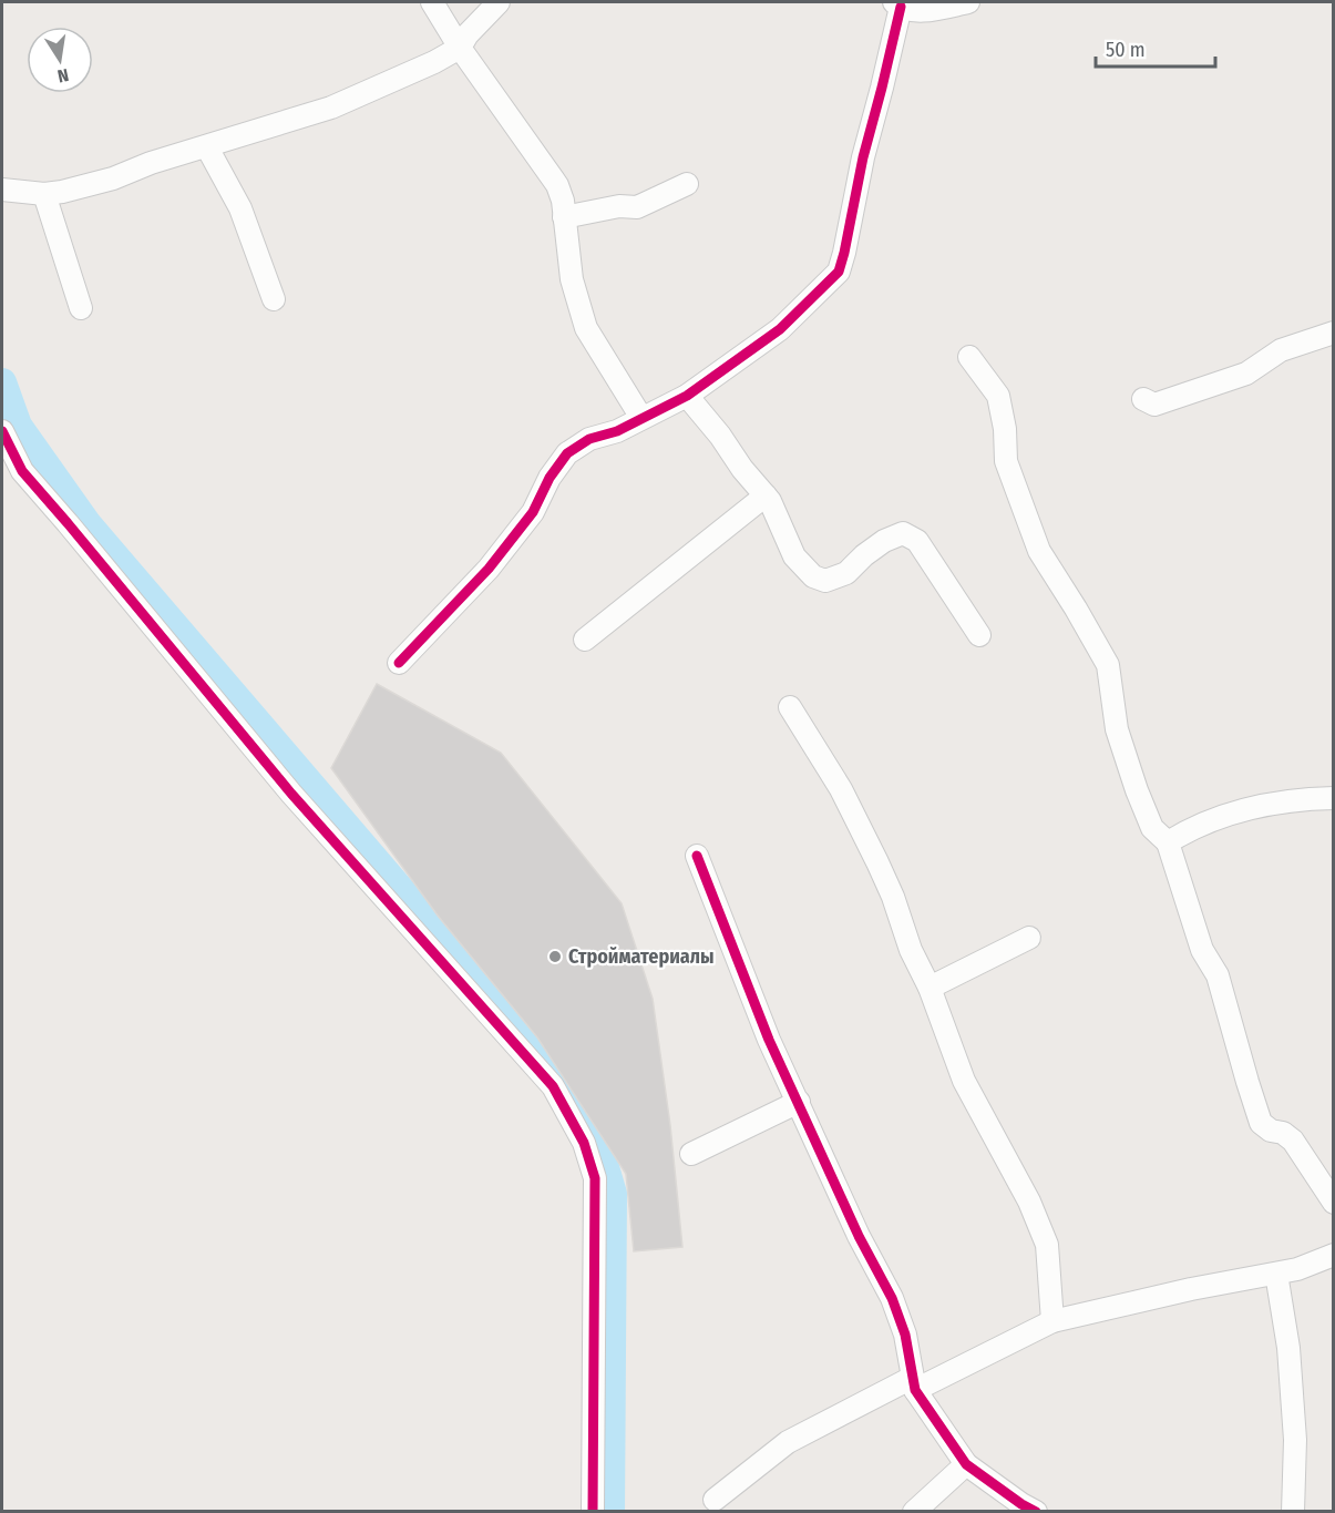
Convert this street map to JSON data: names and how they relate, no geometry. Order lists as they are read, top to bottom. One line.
{"places":["Стройматериалы"],"scale_bar":"50 m","north":"bottom"}
